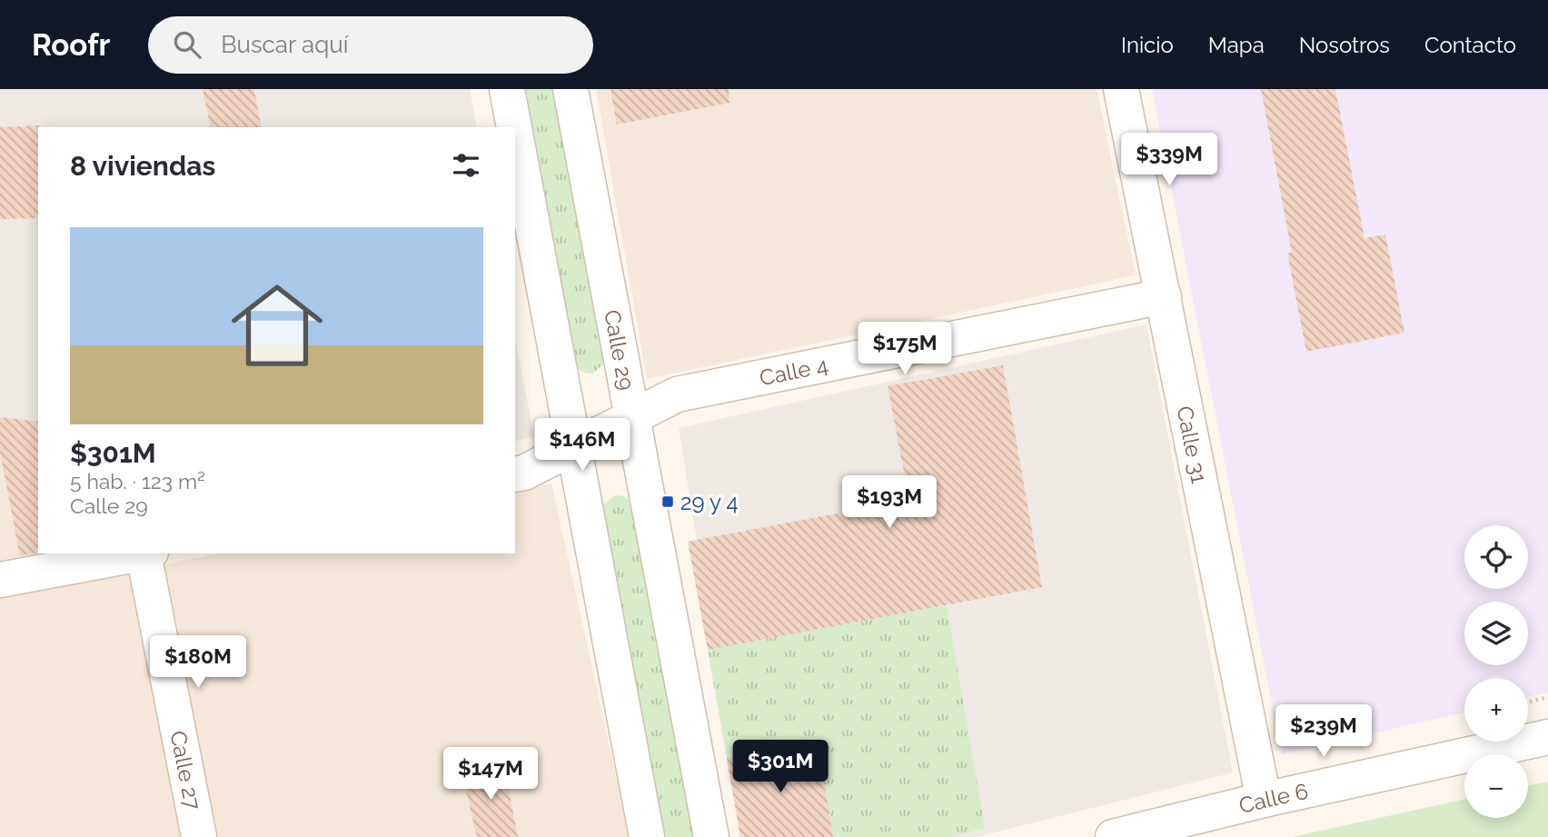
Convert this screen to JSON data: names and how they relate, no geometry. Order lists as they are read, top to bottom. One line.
{"streets":{"street":["Calle 29","Calle 4","Calle 31","Calle 27","Calle 6"]},"crossings":[["Calle 29","Calle 4"],["Calle 4","Calle 31"],["Calle 31","Calle 6"]],"places":{"transit":["29 y 4"]},"page":{"header":"Roofr","search":"Buscar aquí","nav":["Inicio","Mapa","Nosotros","Contacto"],"heading":"8 viviendas","price":["$339M","$175M","$146M","$193M","$180M","$239M","$301M","$147M"],"list":[{"name":"$301M","note":"5 hab. · 123 m² · Calle 29"}],"map_buttons":["+","−"]}}
